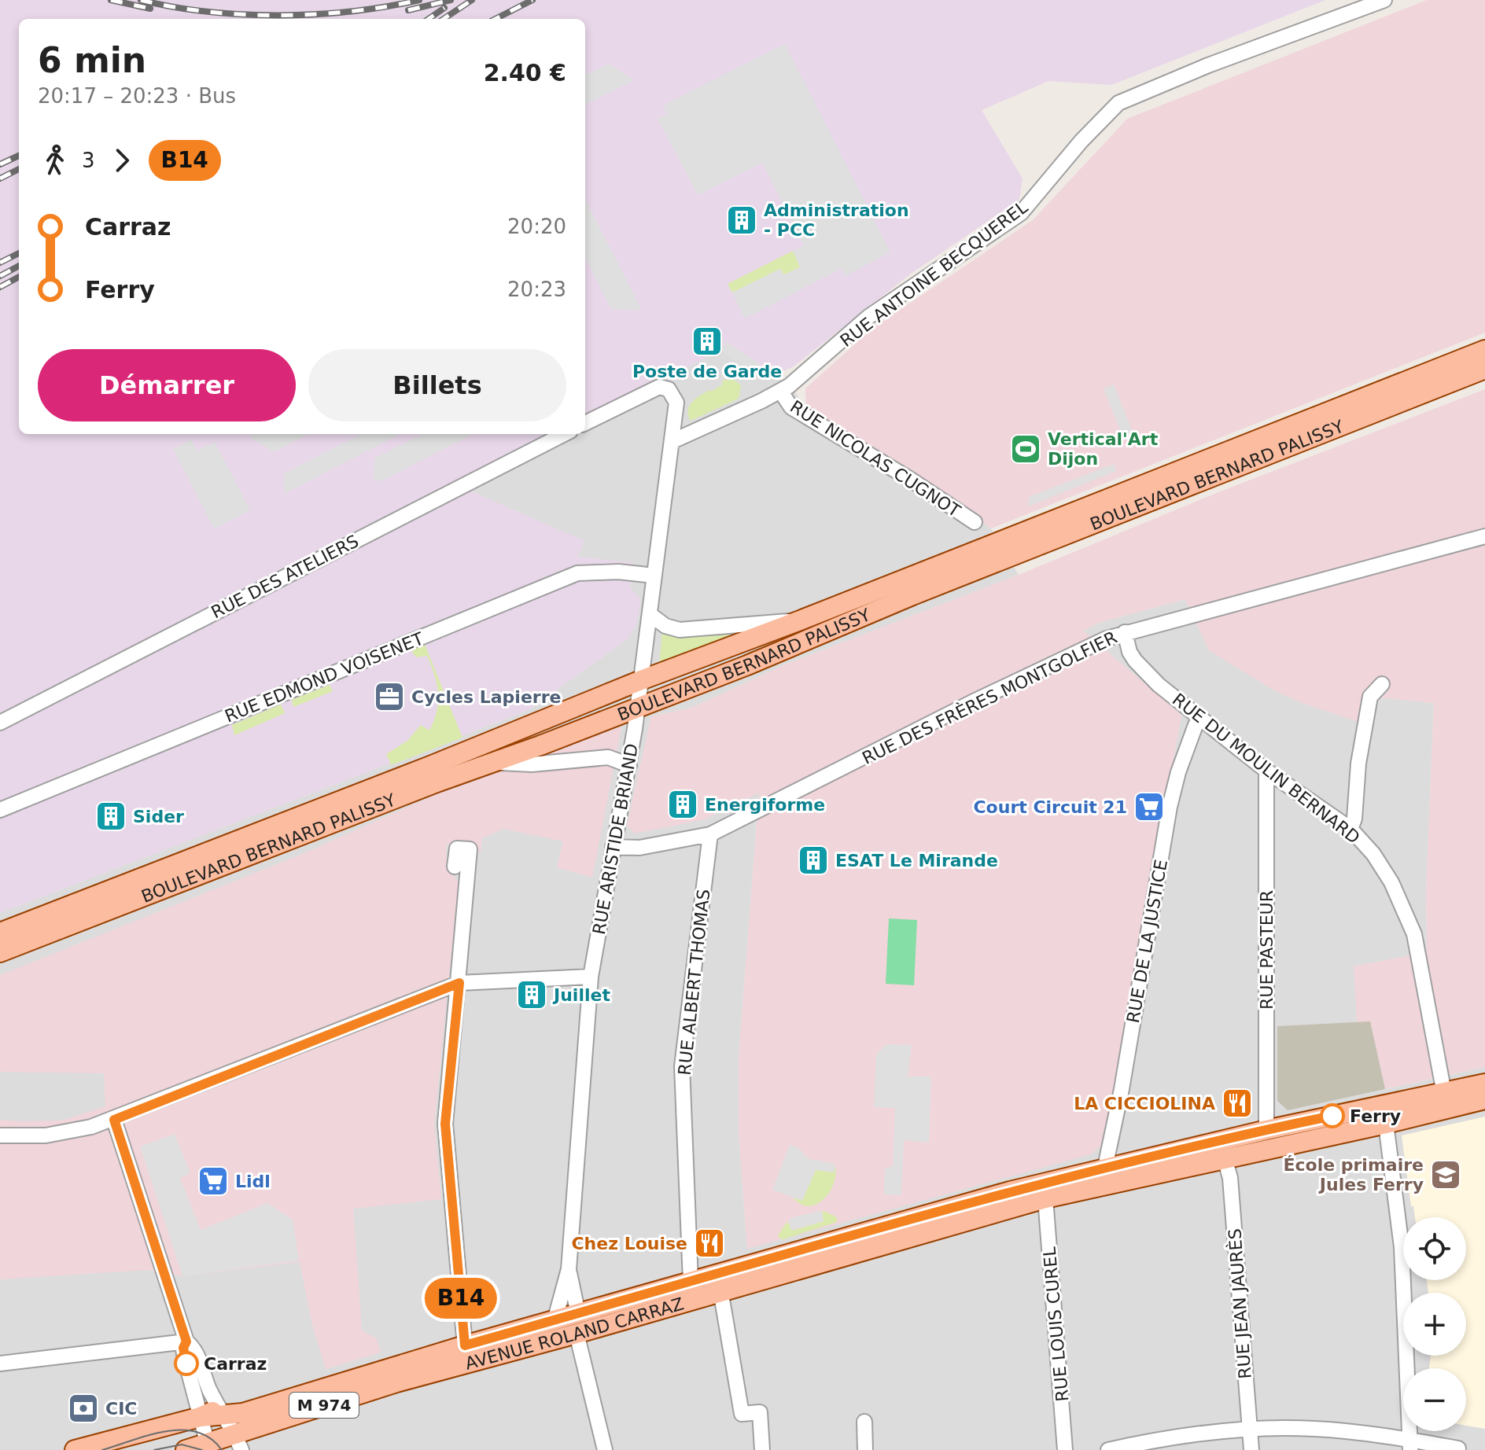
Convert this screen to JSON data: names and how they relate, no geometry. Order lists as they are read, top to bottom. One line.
{"streets":{"main road":["BOULEVARD BERNARD PALISSY","AVENUE ROLAND CARRAZ","M 974"],"street":["RUE ANTOINE BECQUEREL","RUE NICOLAS CUGNOT","RUE DES ATELIERS","RUE EDMOND VOISENET","RUE DES FRÈRES MONTGOLFIER","RUE DU MOULIN BERNARD","RUE ARISTIDE BRIAND","RUE DE LA JUSTICE","RUE PASTEUR","RUE ALBERT THOMAS","RUE JEAN JAURÈS","RUE LOUIS CUREL"]},"crossings":[["RUE ANTOINE BECQUEREL","RUE NICOLAS CUGNOT"],["RUE ANTOINE BECQUEREL","RUE ARISTIDE BRIAND"],["BOULEVARD BERNARD PALISSY","RUE ARISTIDE BRIAND"],["RUE EDMOND VOISENET","RUE ARISTIDE BRIAND"],["RUE DES FRÈRES MONTGOLFIER","RUE DU MOULIN BERNARD"],["RUE DES FRÈRES MONTGOLFIER","RUE ARISTIDE BRIAND"],["RUE DES FRÈRES MONTGOLFIER","RUE ALBERT THOMAS"],["RUE DU MOULIN BERNARD","RUE DE LA JUSTICE"],["RUE DU MOULIN BERNARD","RUE PASTEUR"],["RUE DU MOULIN BERNARD","AVENUE ROLAND CARRAZ"],["RUE ARISTIDE BRIAND","AVENUE ROLAND CARRAZ"],["RUE DE LA JUSTICE","AVENUE ROLAND CARRAZ"],["RUE PASTEUR","AVENUE ROLAND CARRAZ"],["RUE ALBERT THOMAS","AVENUE ROLAND CARRAZ"],["RUE JEAN JAURÈS","AVENUE ROLAND CARRAZ"],["RUE LOUIS CUREL","AVENUE ROLAND CARRAZ"],["AVENUE ROLAND CARRAZ","M 974"]],"places":{"building":["Administration - PCC","Poste de Garde","Energiforme","Sider","ESAT Le Mirande","Juillet"],"sports":["Vertical'Art Dijon"],"office":["Cycles Lapierre"],"supermarket":["Court Circuit 21","Lidl"],"restaurant":["LA CICCIOLINA","Chez Louise"],"other":["Ferry","Carraz"],"school or university":["École primaire Jules Ferry"],"bank":["CIC"]},"lines":["bus line B14"],"page":{"on_map":"B14","heading":["6 min","20:17 – 20:23 · Bus","2.40 €"],"legs":["3","B14"],"list":[{"name":"Carraz","value":"20:20"},{"name":"Ferry","value":"20:23"}],"buttons":["Démarrer","Billets"],"map_buttons":["+","−"]}}
